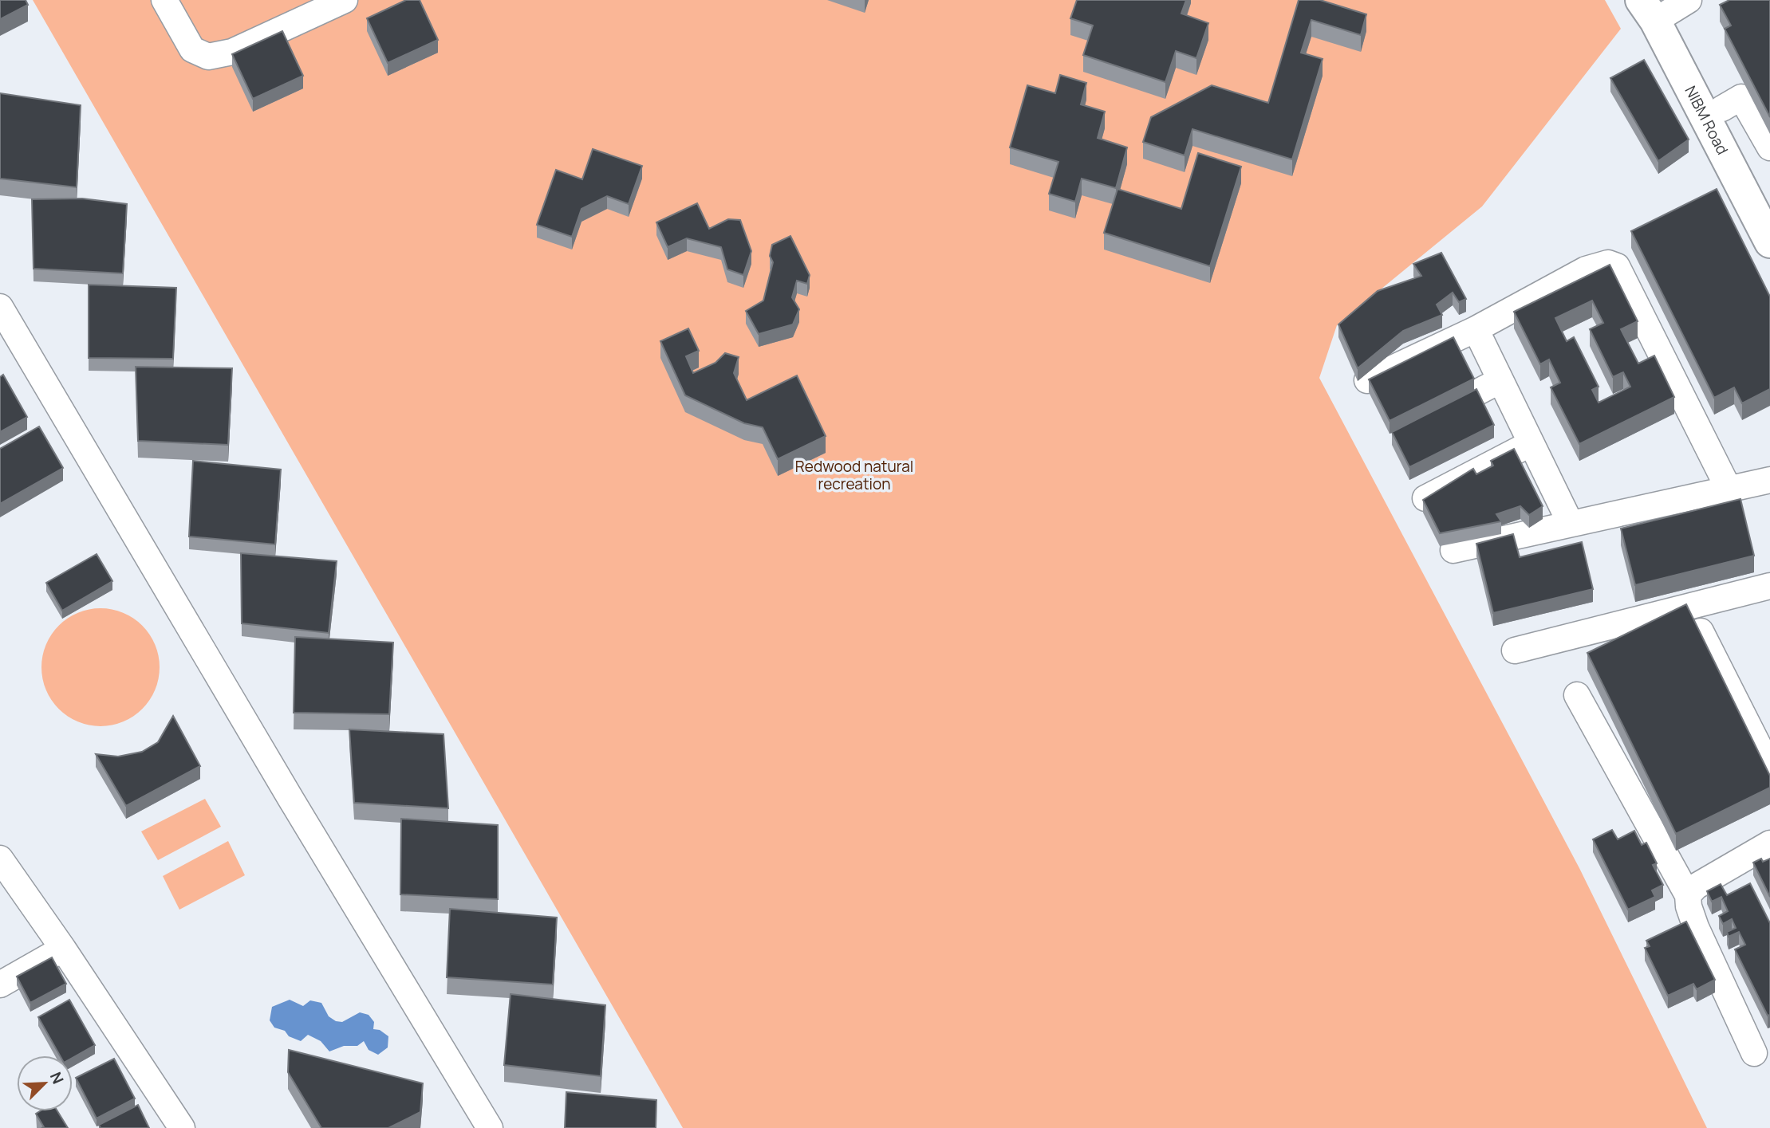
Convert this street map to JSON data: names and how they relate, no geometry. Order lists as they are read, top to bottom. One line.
{"streets":{"street":["NIBM Road"]},"parks":["Redwood natural recreation"],"north":"top right"}
